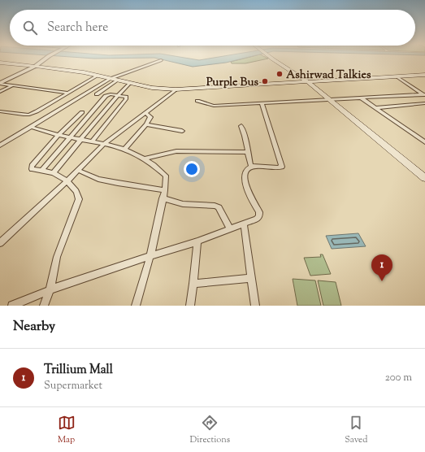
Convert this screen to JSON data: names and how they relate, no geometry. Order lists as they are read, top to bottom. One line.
{"places":["Ashirwad Talkies","Purple Bus"],"page":{"search":"Search here","pins":"1","heading":"Nearby","list":[{"mark":"1","name":"Trillium Mall","note":"Supermarket","value":"200 m"}],"nav":["Map","Directions","Saved"]}}
